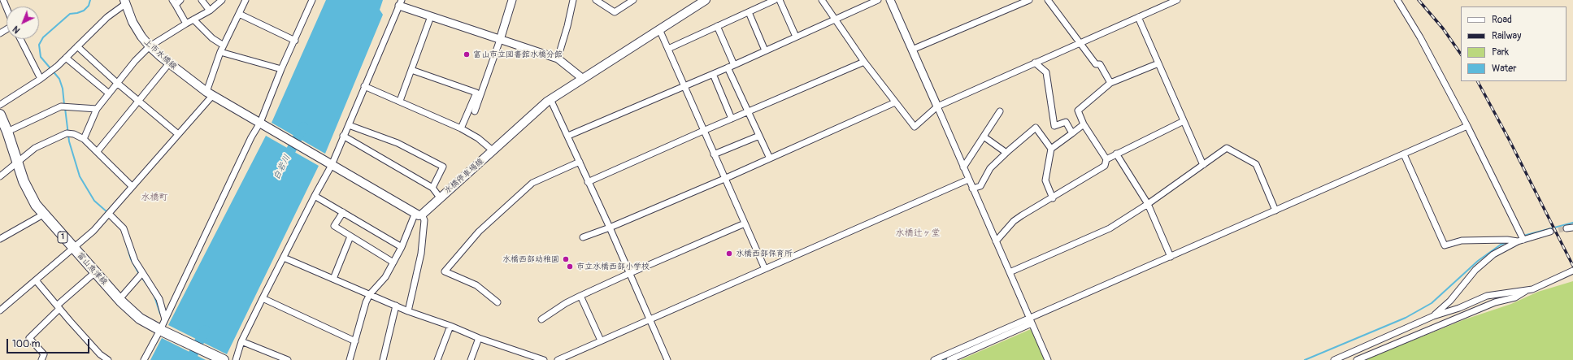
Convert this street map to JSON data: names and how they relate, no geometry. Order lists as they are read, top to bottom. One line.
{"streets":{"main road":["上市水橋線","水橋停車場線","1","富山魚津線"]},"districts":["水橋町","水橋辻ヶ堂"],"water":["白岩川"],"places":["富山市立図書館水橋分館","水橋西部保育所","水橋西部幼稚園","市立水橋西部小学校"],"legend":["Road","Railway","Park","Water"],"scale_bar":"100 m","north":"bottom left"}
